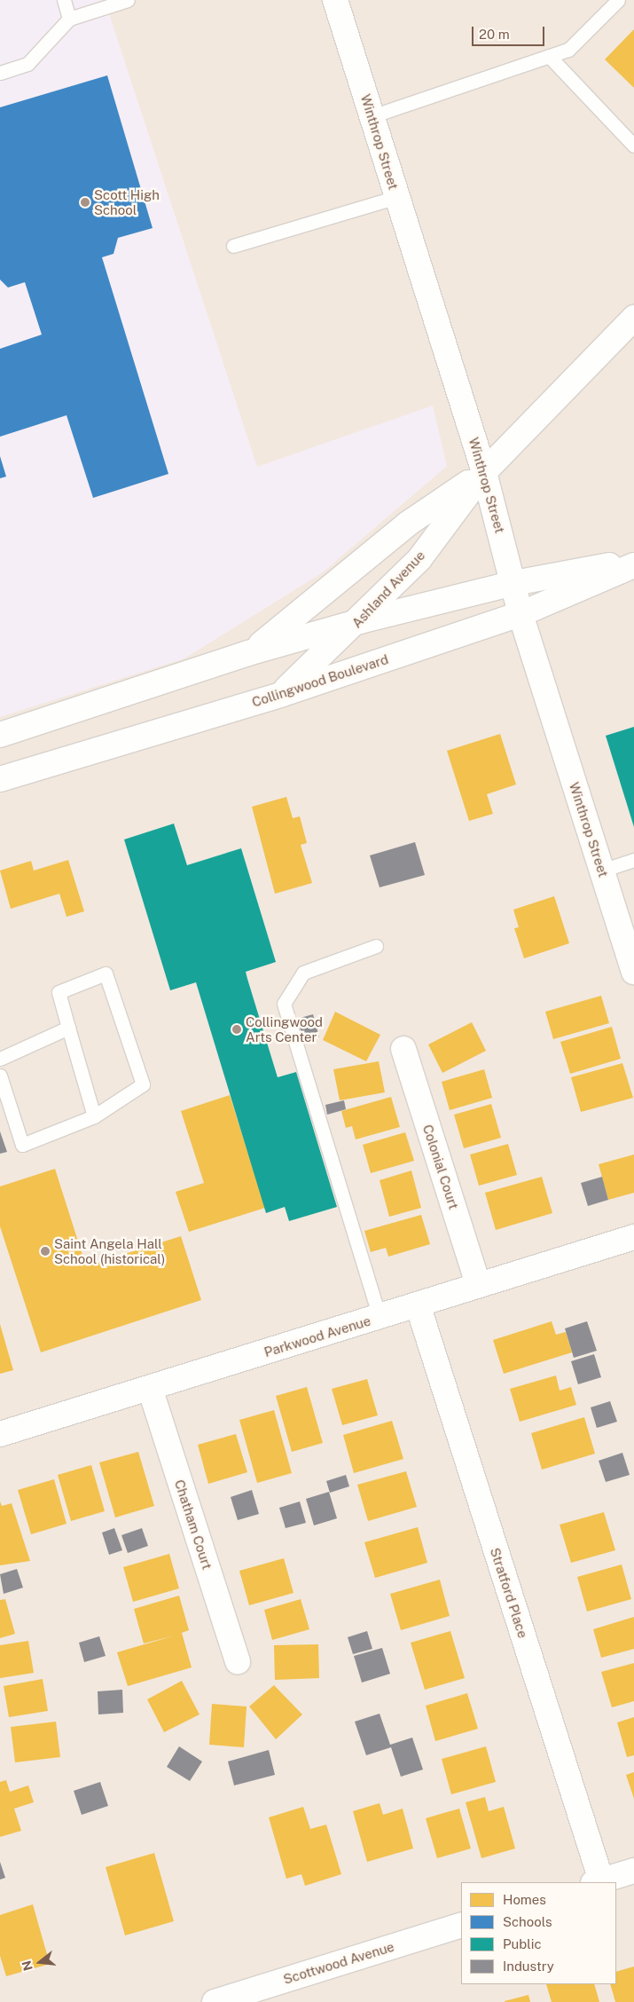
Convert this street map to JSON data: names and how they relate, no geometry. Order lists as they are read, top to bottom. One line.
{"streets":{"street":["Winthrop Street","Ashland Avenue","Collingwood Boulevard","Colonial Court","Parkwood Avenue","Chatham Court","Stratford Place","Scottwood Avenue"]},"crossings":[["Winthrop Street","Ashland Avenue"],["Winthrop Street","Collingwood Boulevard"],["Ashland Avenue","Collingwood Boulevard"],["Colonial Court","Parkwood Avenue"],["Parkwood Avenue","Chatham Court"],["Parkwood Avenue","Stratford Place"]],"places":["Scott High School","Collingwood Arts Center","Saint Angela Hall School (historical)"],"legend":["Homes","Schools","Public","Industry"],"scale_bar":"20 m","north":"left"}
